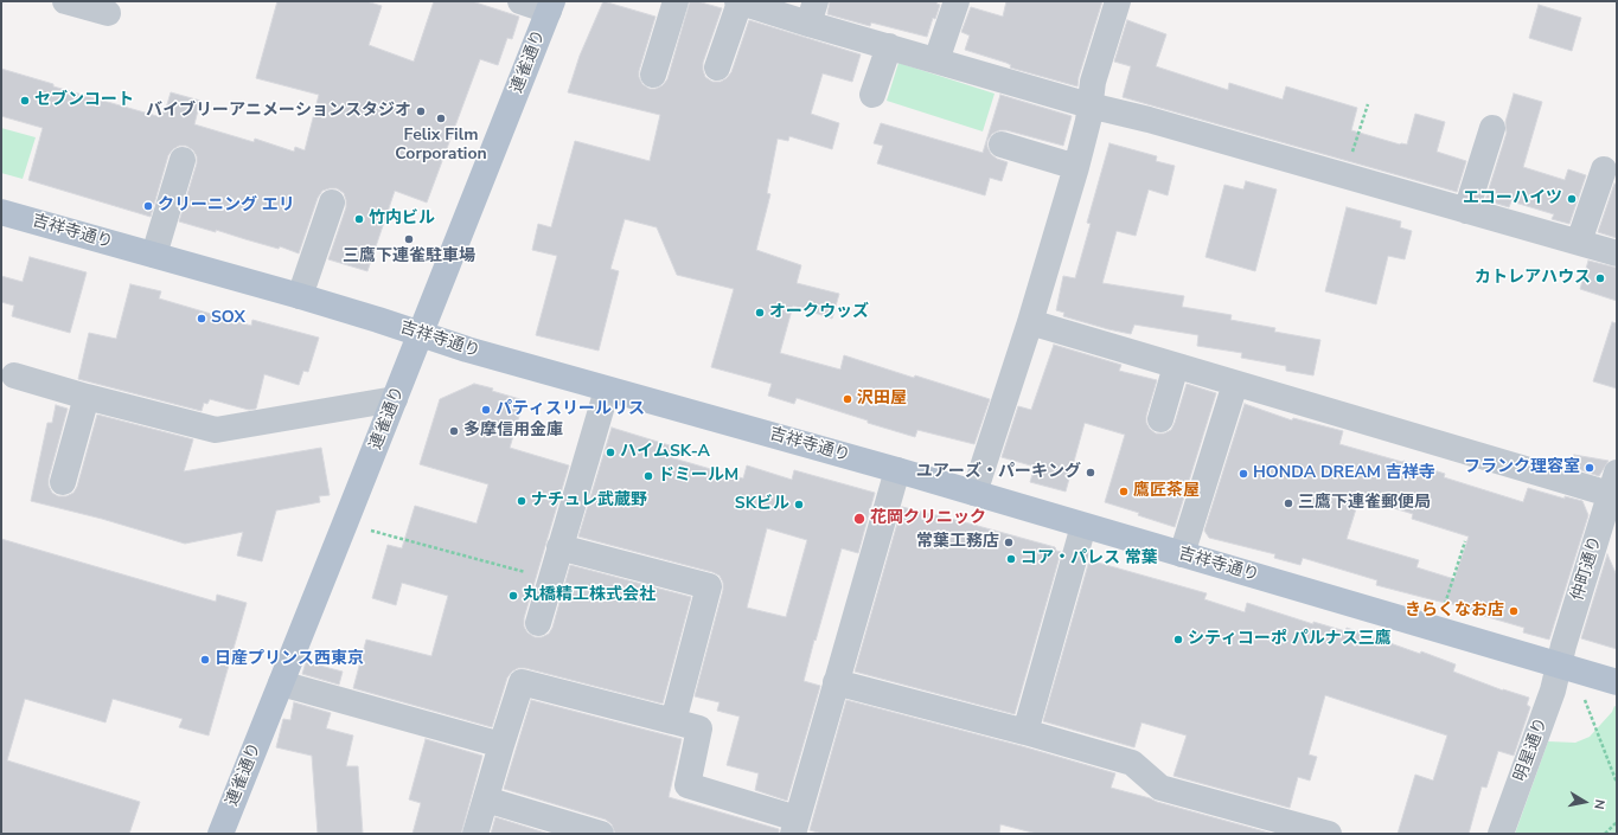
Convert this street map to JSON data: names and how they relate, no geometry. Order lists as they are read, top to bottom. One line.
{"streets":{"main road":["連雀通り","吉祥寺通り"],"street":["仲町通り","明星通り"]},"crossings":[["連雀通り","吉祥寺通り"],["吉祥寺通り","仲町通り"],["吉祥寺通り","明星通り"],["仲町通り","明星通り"]],"places":["セブンコート","バイブリーアニメーションスタジオ","Felix Film Corporation","エコーハイツ","クリーニング エリ","竹内ビル","三鷹下連雀駐車場","カトレアハウス","オークウッズ","SOX","沢田屋","パティスリールリス","多摩信用金庫","ハイムSK-A","フランク理容室","ユアーズ・パーキング","HONDA DREAM 吉祥寺","ドミールM","鷹匠茶屋","ナチュレ武蔵野","三鷹下連雀郵便局","SKビル","花岡クリニック","常葉工務店","コア・パレス 常葉","丸橋精工株式会社","きらくなお店","シティコーポ パルナス三鷹","日産プリンス西東京"],"north":"right"}
